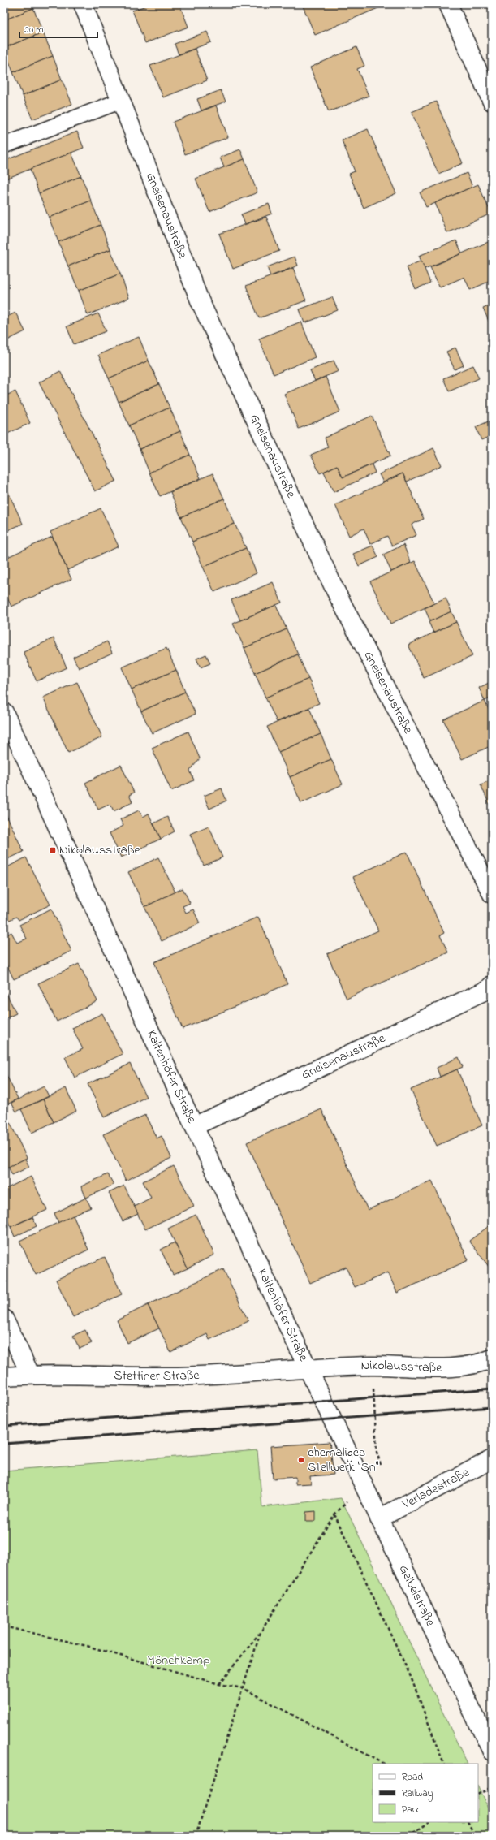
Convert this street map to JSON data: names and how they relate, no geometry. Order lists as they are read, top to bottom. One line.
{"streets":{"street":["Gneisenaustraße","Kaltenhöfer Straße","Nikolausstraße","Stettiner Straße","Verladestraße","Geibelstraße"]},"crossings":[["Gneisenaustraße","Kaltenhöfer Straße"],["Kaltenhöfer Straße","Nikolausstraße"],["Kaltenhöfer Straße","Stettiner Straße"],["Kaltenhöfer Straße","Geibelstraße"],["Nikolausstraße","Stettiner Straße"],["Verladestraße","Geibelstraße"]],"parks":["Mönchkamp"],"places":{"transit":["Nikolausstraße"],"other":["ehemaliges Stellwerk \"Sn\""]},"legend":["Road","Railway","Park"],"scale_bar":"20 m"}
